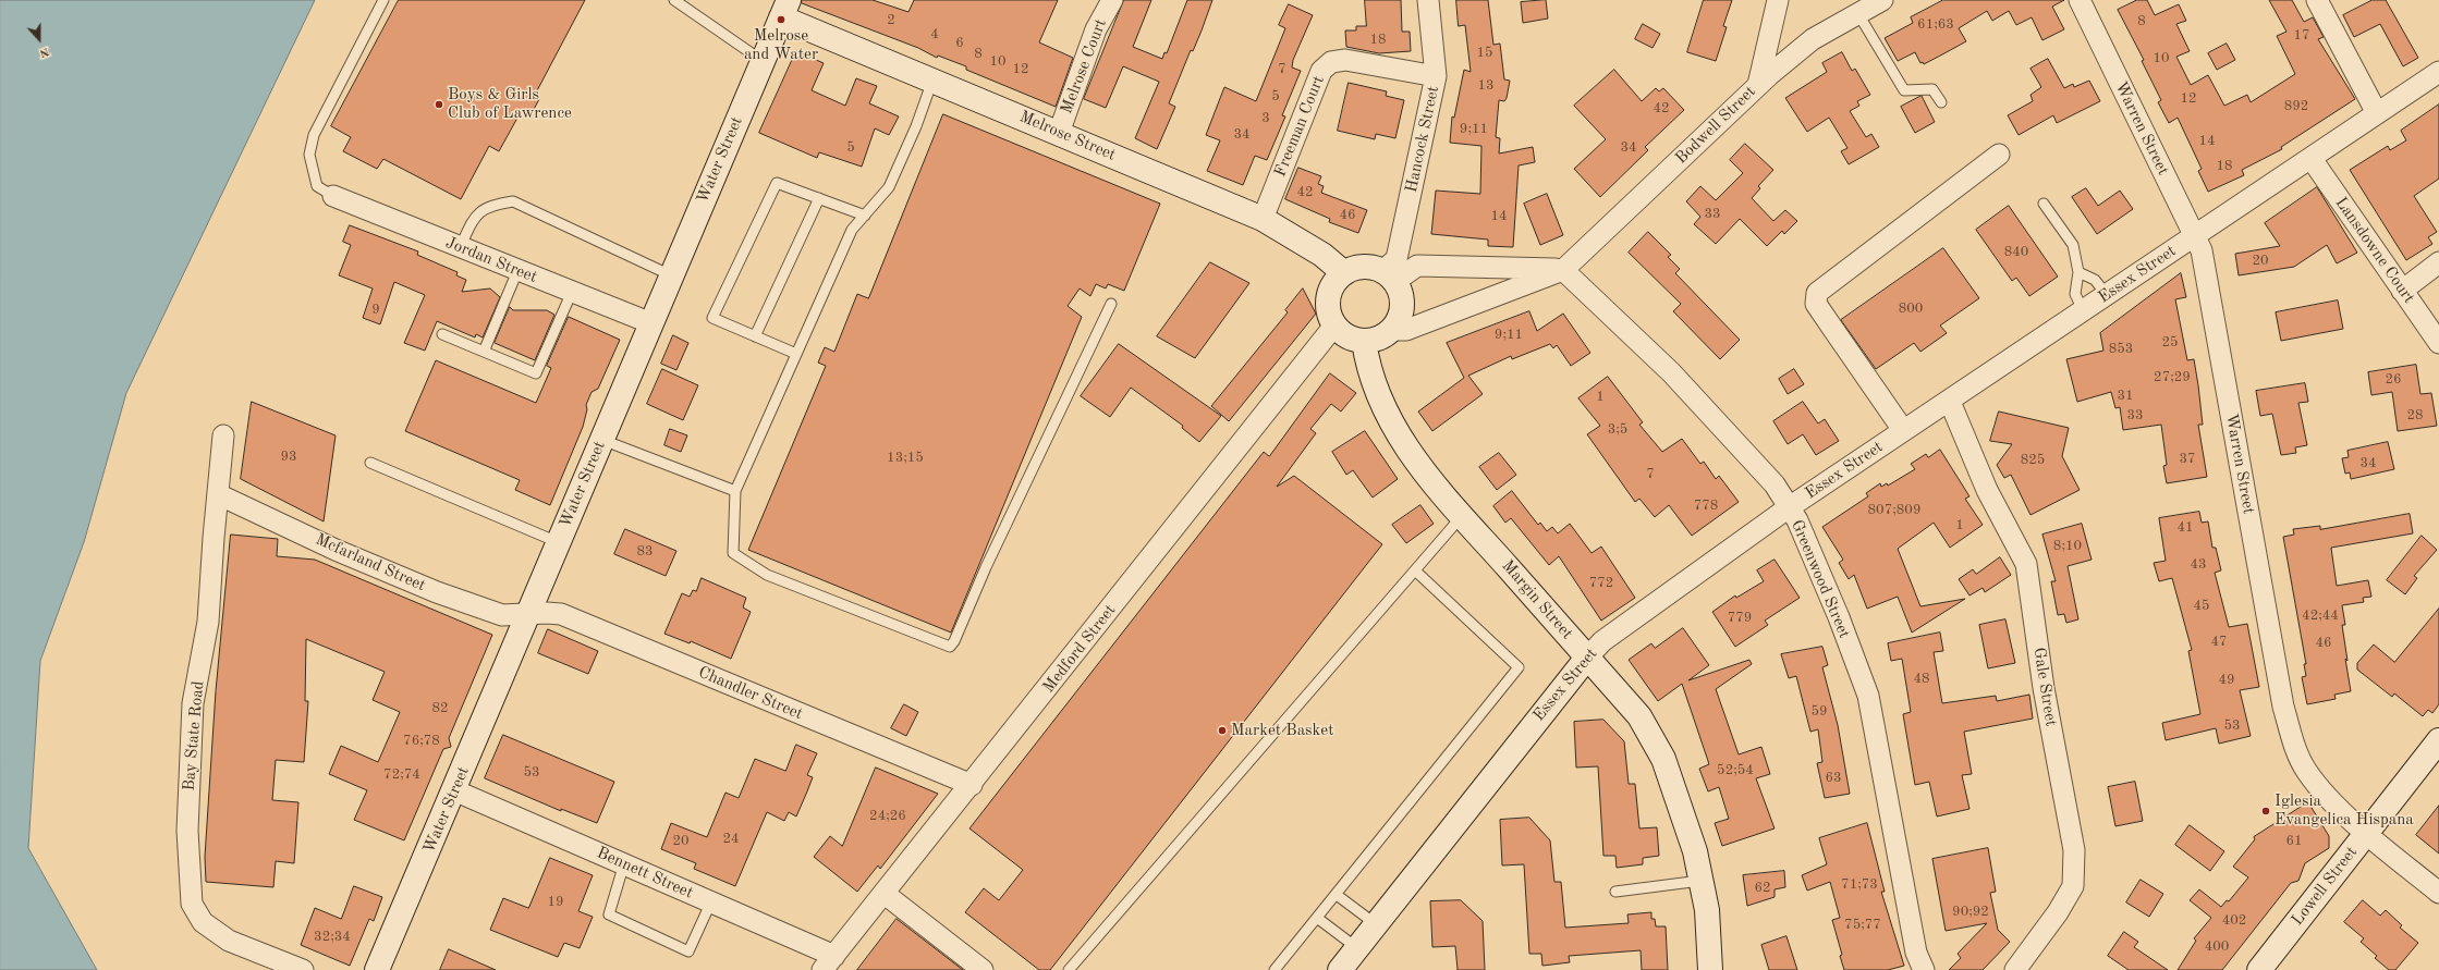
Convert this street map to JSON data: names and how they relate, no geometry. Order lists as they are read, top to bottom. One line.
{"streets":{"main road":["Melrose Street","Water Street","Essex Street","Margin Street","Lowell Street"],"street":["Melrose Court","Bodwell Street","Freeman Court","Warren Street","Hancock Street","Lansdowne Court","Jordan Street","Mcfarland Street","Greenwood Street","Medford Street","Gale Street","Chandler Street","Bay State Road","Bennett Street"]},"crossings":[["Melrose Court","Melrose Street"],["Bodwell Street","Melrose Street"],["Bodwell Street","Hancock Street"],["Bodwell Street","Greenwood Street"],["Bodwell Street","Margin Street"],["Bodwell Street","Medford Street"],["Freeman Court","Melrose Street"],["Freeman Court","Hancock Street"],["Warren Street","Essex Street"],["Warren Street","Lowell Street"],["Melrose Street","Hancock Street"],["Melrose Street","Water Street"],["Melrose Street","Margin Street"],["Melrose Street","Medford Street"],["Hancock Street","Margin Street"],["Hancock Street","Medford Street"],["Water Street","Jordan Street"],["Water Street","Mcfarland Street"],["Water Street","Chandler Street"],["Water Street","Bennett Street"],["Lansdowne Court","Essex Street"],["Essex Street","Greenwood Street"],["Essex Street","Margin Street"],["Essex Street","Gale Street"],["Mcfarland Street","Chandler Street"],["Mcfarland Street","Bay State Road"],["Margin Street","Medford Street"],["Medford Street","Chandler Street"],["Medford Street","Bennett Street"]],"places":["Melrose and Water","Boys & Girls Club of Lawrence","Market Basket","Iglesia Evangelica Hispana"],"house_numbers":["2","8","61;63","4","17","18","6","15","8","10","10","12","7","13","5","12","892","42","3","9;11","34","14","5","34","18","42","33","46","14","840","20","800","9","9;11","25","853","27;29","26","31","1","33","28","3;5","93","13;15","37","825","34","7","778","807;809","1","41","8;10","83","43","772","45","42;44","779","47","46","48","49","82","59","53","76;78","52;54","53","72;74","63","24;26","24","20","61","71;73","62","19","90;92","402","75;77","32;34","400"],"north":"bottom"}
